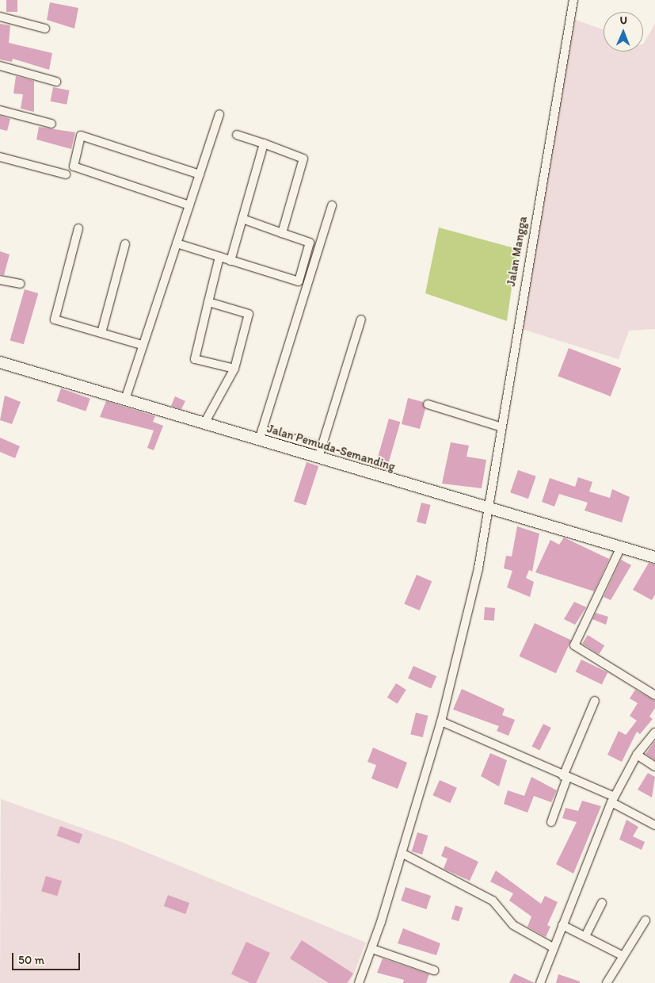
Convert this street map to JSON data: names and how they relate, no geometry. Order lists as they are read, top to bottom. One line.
{"streets":{"main road":["Jalan Pemuda-Semanding"],"street":["Jalan Mangga"]},"crossings":[["Jalan Mangga","Jalan Pemuda-Semanding"]],"scale_bar":"50 m","north":"top"}
